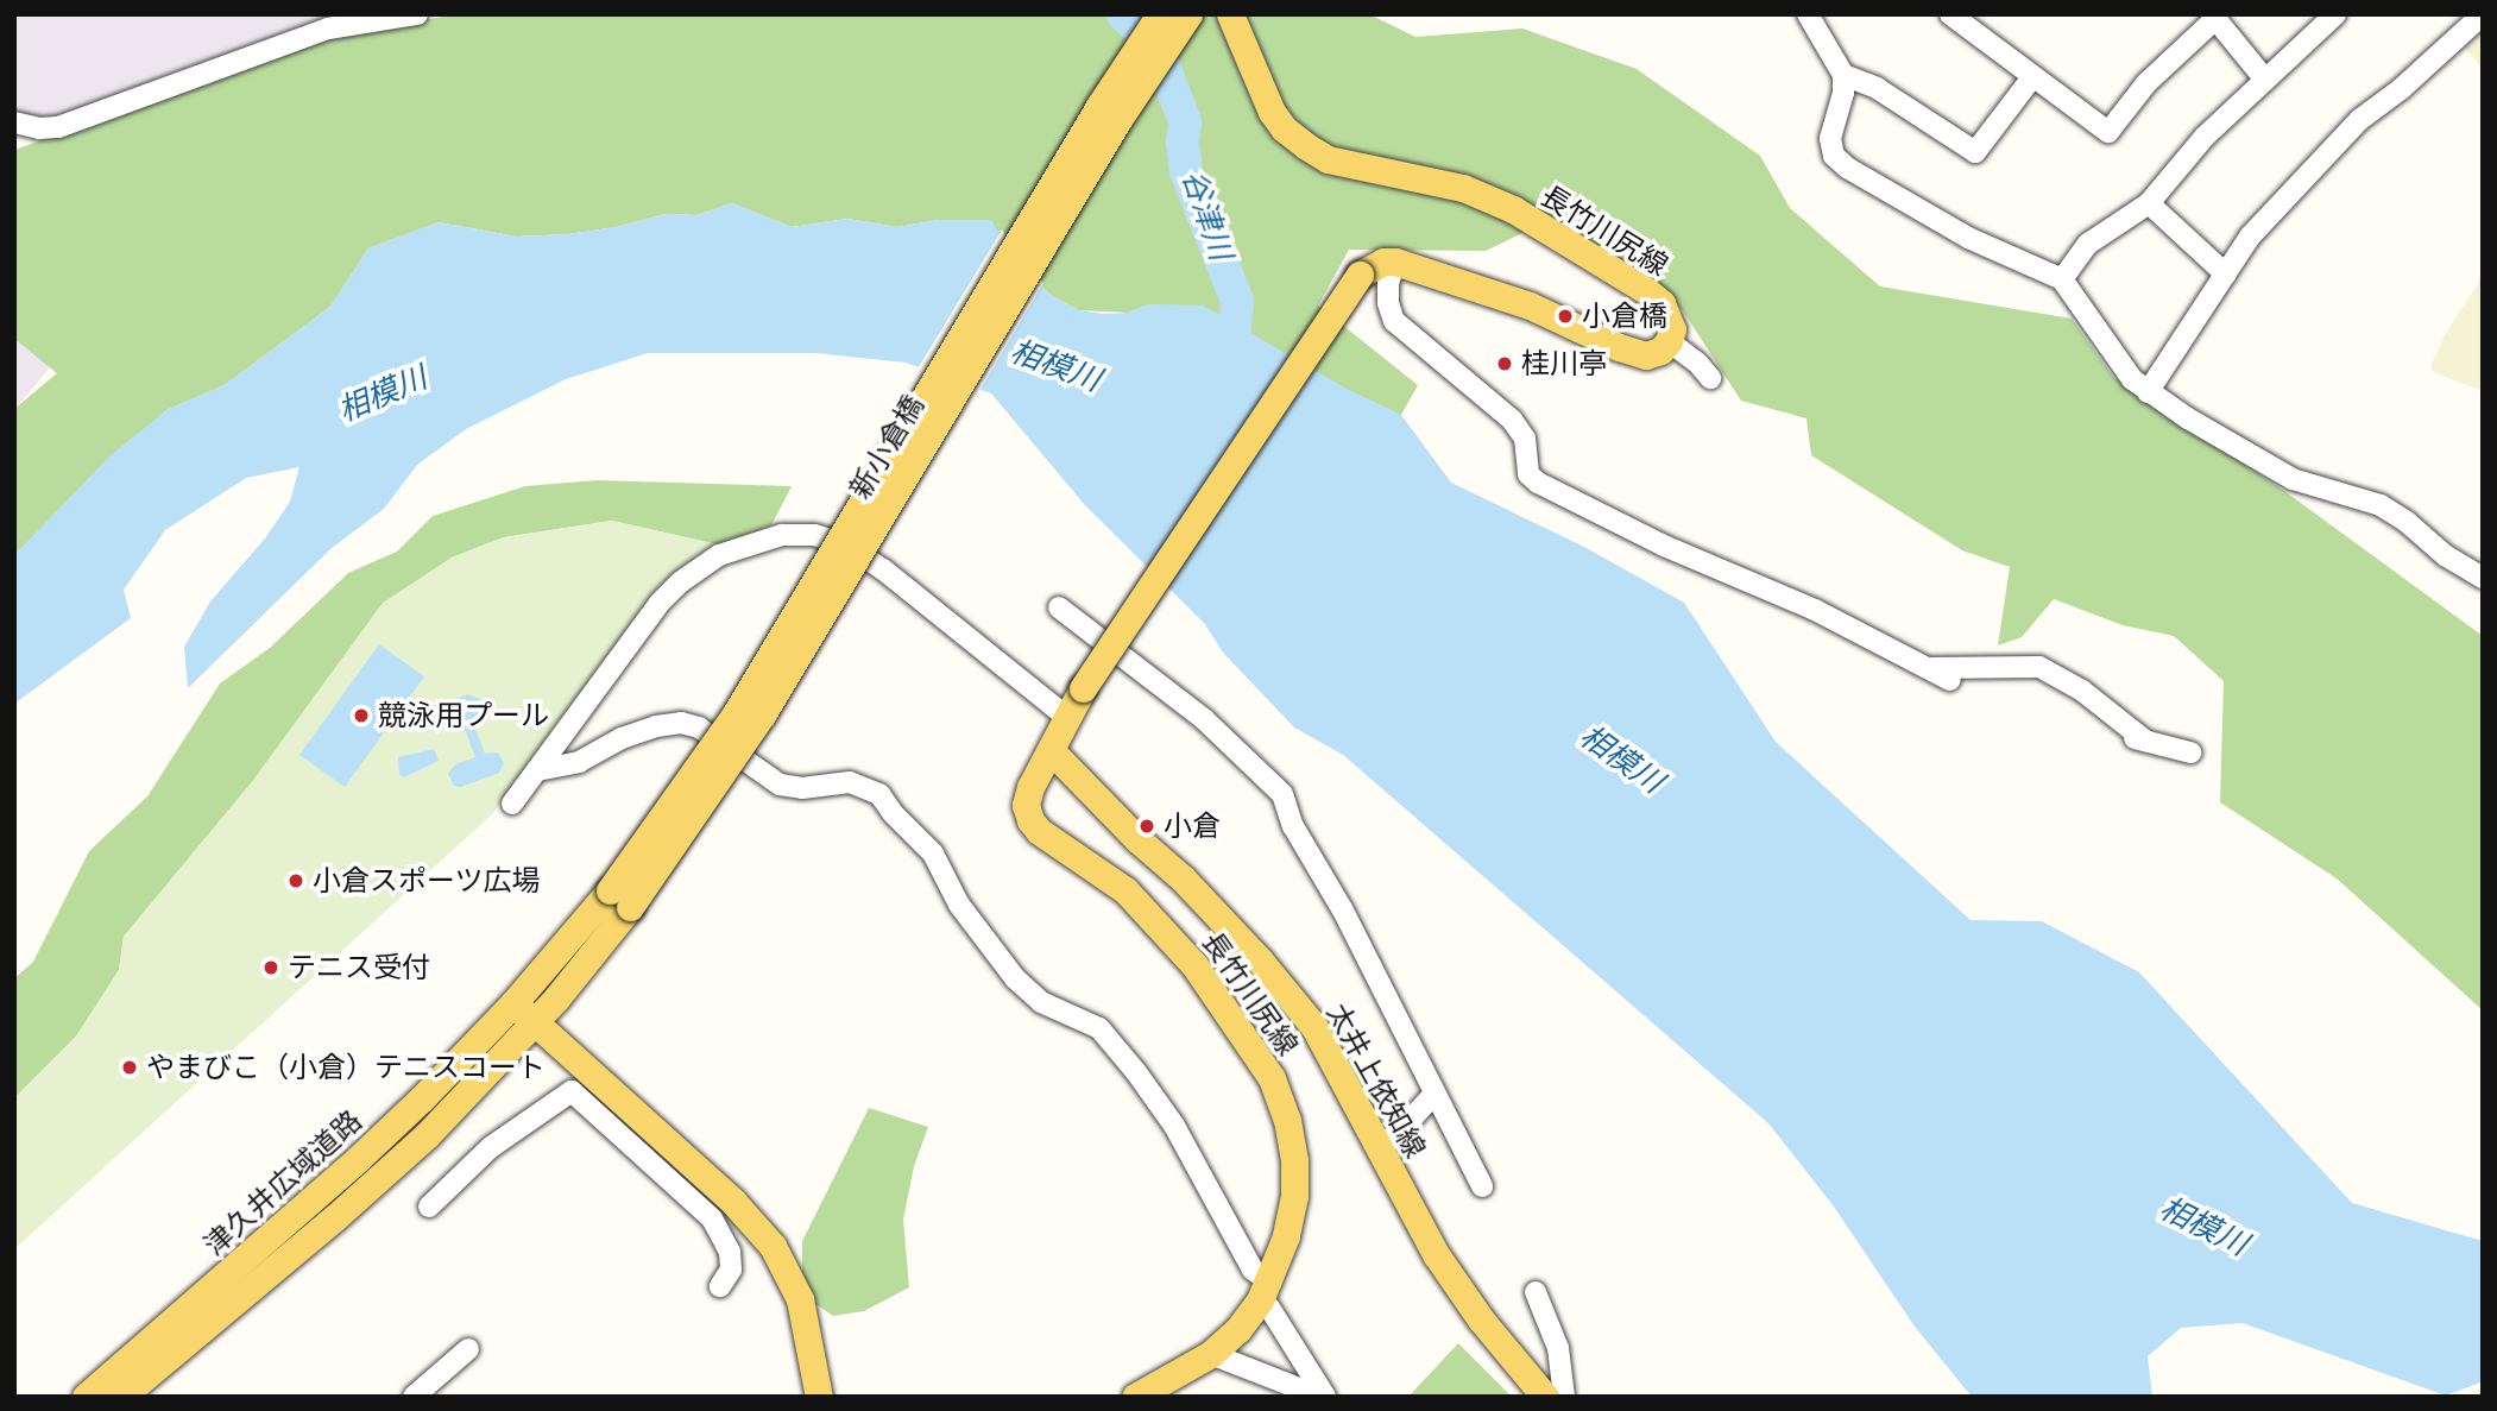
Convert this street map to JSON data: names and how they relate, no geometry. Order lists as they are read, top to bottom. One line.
{"streets":{"main road":["長竹川尻線","新小倉橋","太井上依知線","津久井広域道路"]},"crossings":[["長竹川尻線","太井上依知線"],["新小倉橋","津久井広域道路"]],"water":["谷津川","相模川"],"places":["小倉橋","桂川亭","競泳用プール","小倉","小倉スポーツ広場","テニス受付","やまびこ（小倉）テニスコート"]}
